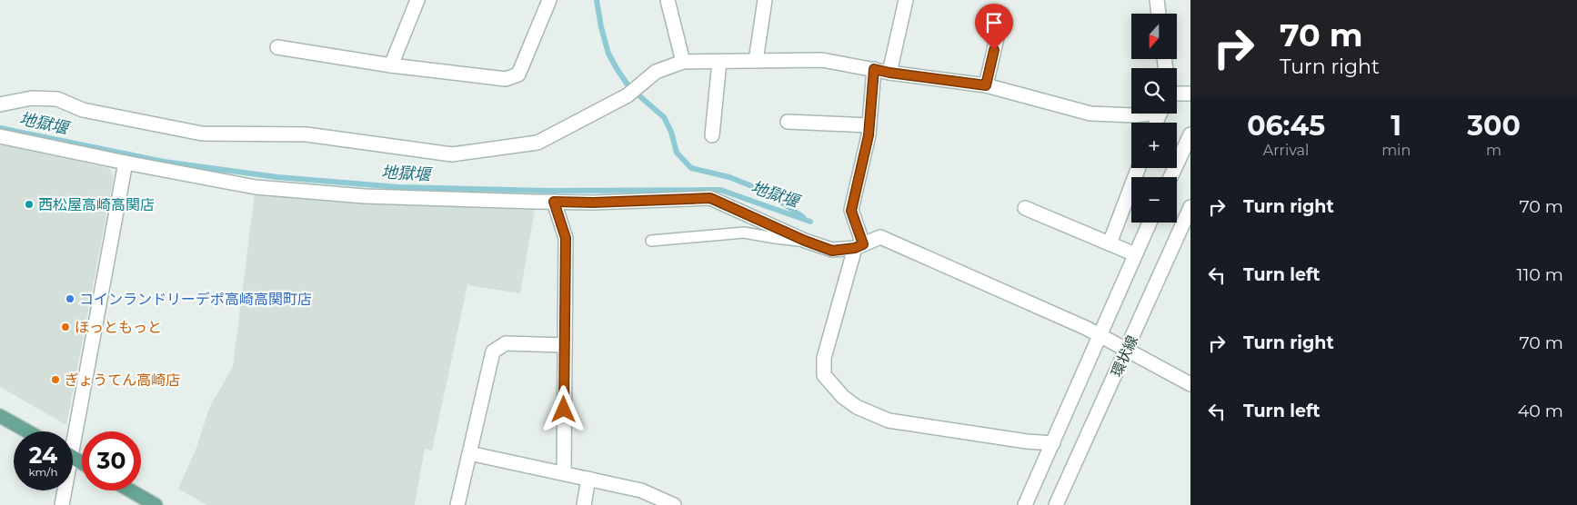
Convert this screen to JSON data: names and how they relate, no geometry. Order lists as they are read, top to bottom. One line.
{"streets":{"street":["環状線"]},"water":["地獄堰"],"places":["西松屋高崎高関店","コインランドリーデポ高崎高関町店","ほっともっと","ぎょうてん高崎店"],"north":"bottom","page":{"turn":["70 m","Turn right"],"map_buttons":["+","−"],"eta":["06:45","Arrival","1","min","300","m"],"list":[{"name":"Turn right","value":"70 m"},{"name":"Turn left","value":"110 m"},{"name":"Turn right","value":"70 m"},{"name":"Turn left","value":"40 m"}],"speed":"24 km/h","limit":"30"}}
